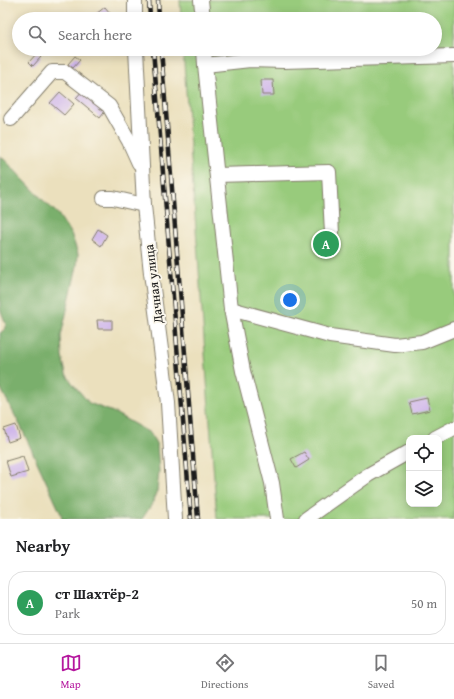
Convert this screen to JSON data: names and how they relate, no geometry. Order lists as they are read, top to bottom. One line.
{"streets":{"street":["Дачная улица"]},"page":{"search":"Search here","pins":"A","heading":"Nearby","list":[{"mark":"A","name":"ст Шахтёр-2","note":"Park","value":"50 m"}],"nav":["Map","Directions","Saved"]}}
